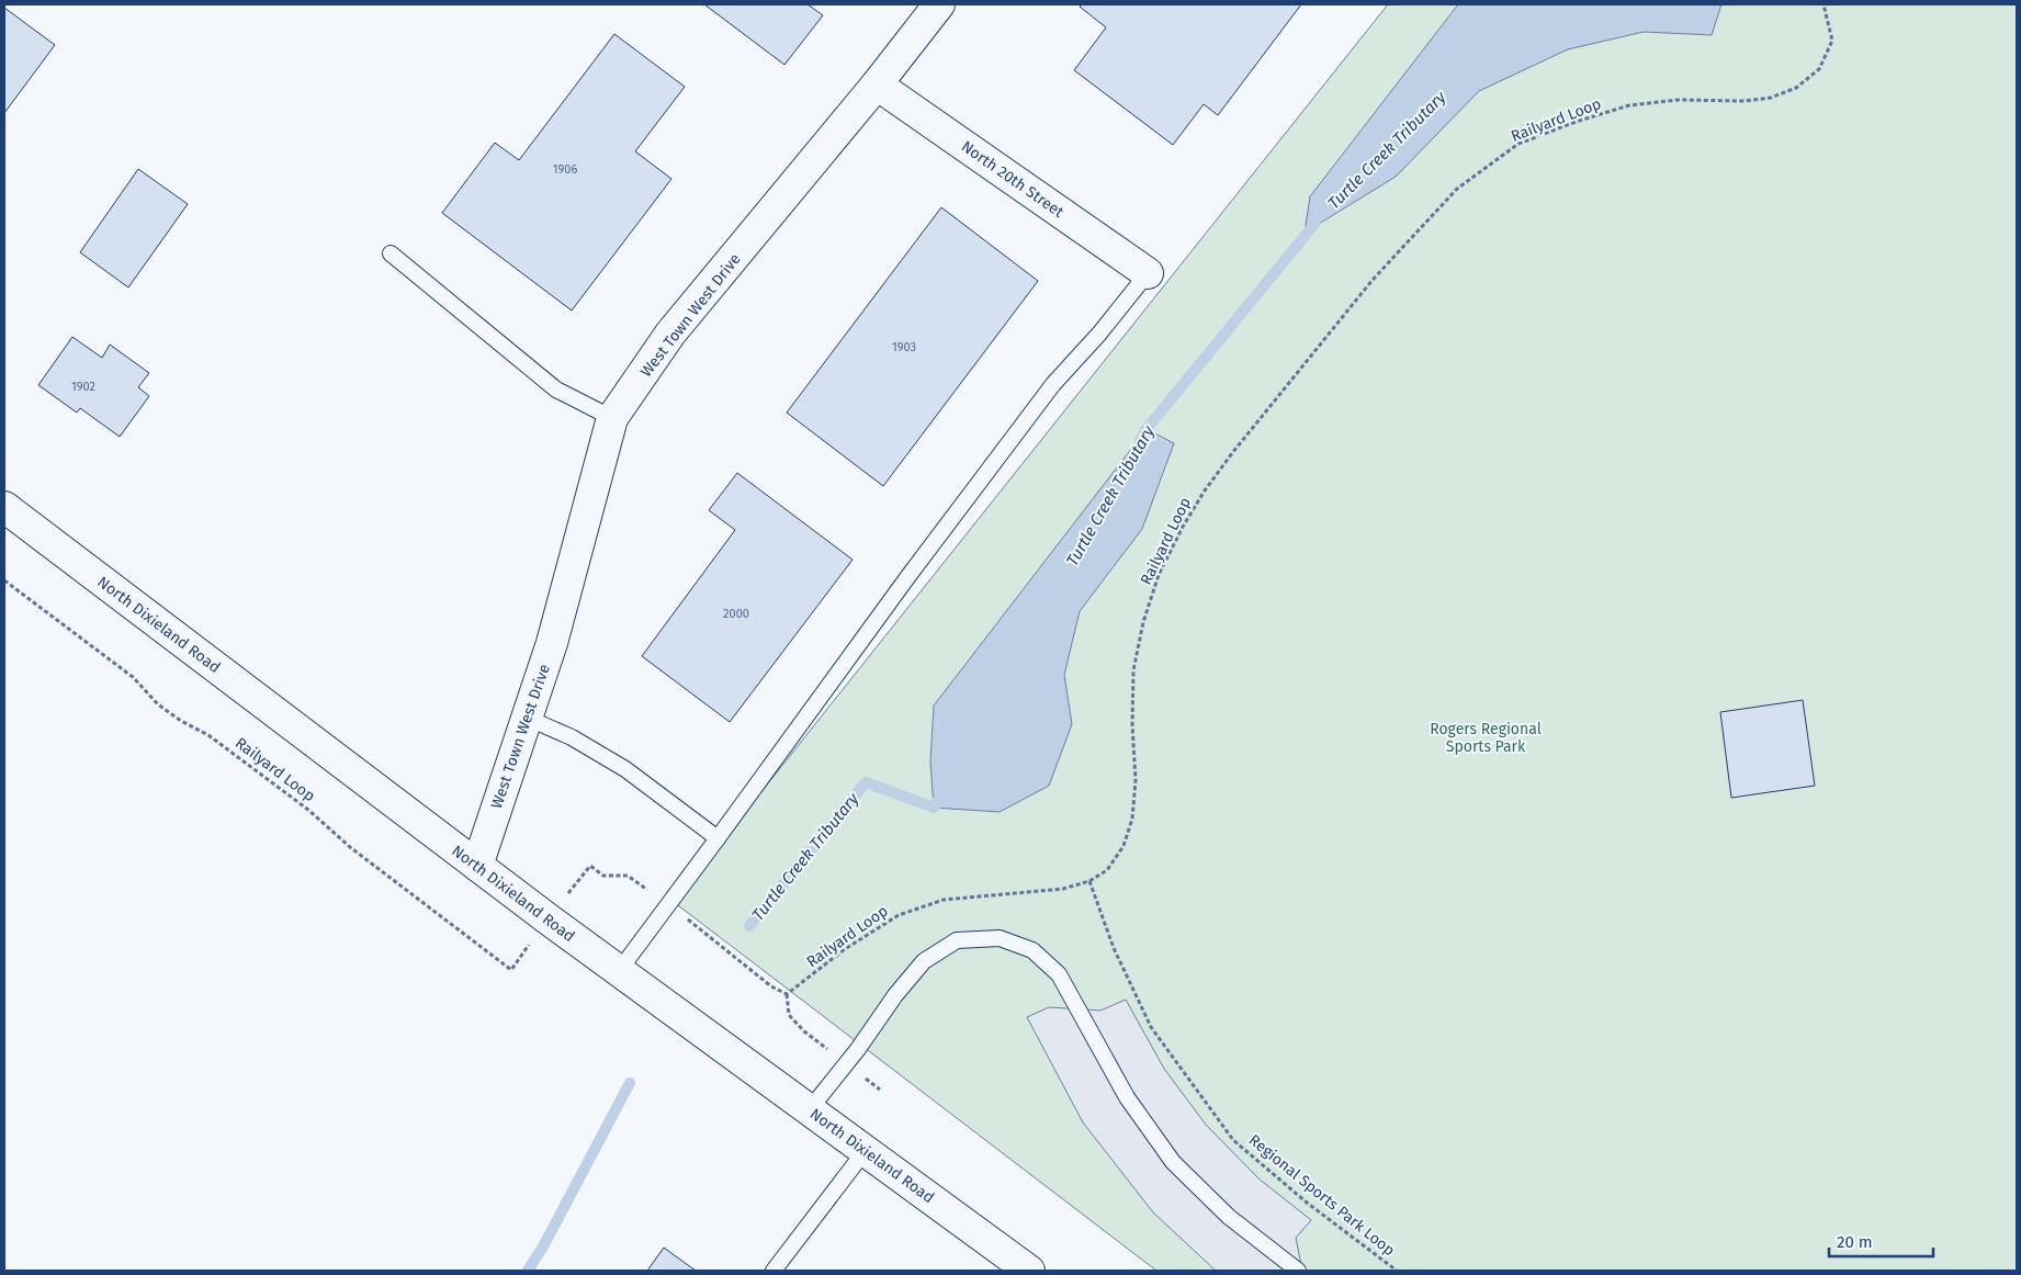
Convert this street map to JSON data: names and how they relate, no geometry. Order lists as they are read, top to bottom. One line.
{"streets":{"street":["North 20th Street","West Town West Drive","North Dixieland Road"],"path":["Railyard Loop","Regional Sports Park Loop"]},"crossings":[["Railyard Loop","Regional Sports Park Loop"],["North 20th Street","West Town West Drive"],["West Town West Drive","North Dixieland Road"]],"water":["Turtle Creek Tributary"],"parks":["Rogers Regional Sports Park"],"house_numbers":["1906","1903","1902","2000"],"scale_bar":"20 m"}
